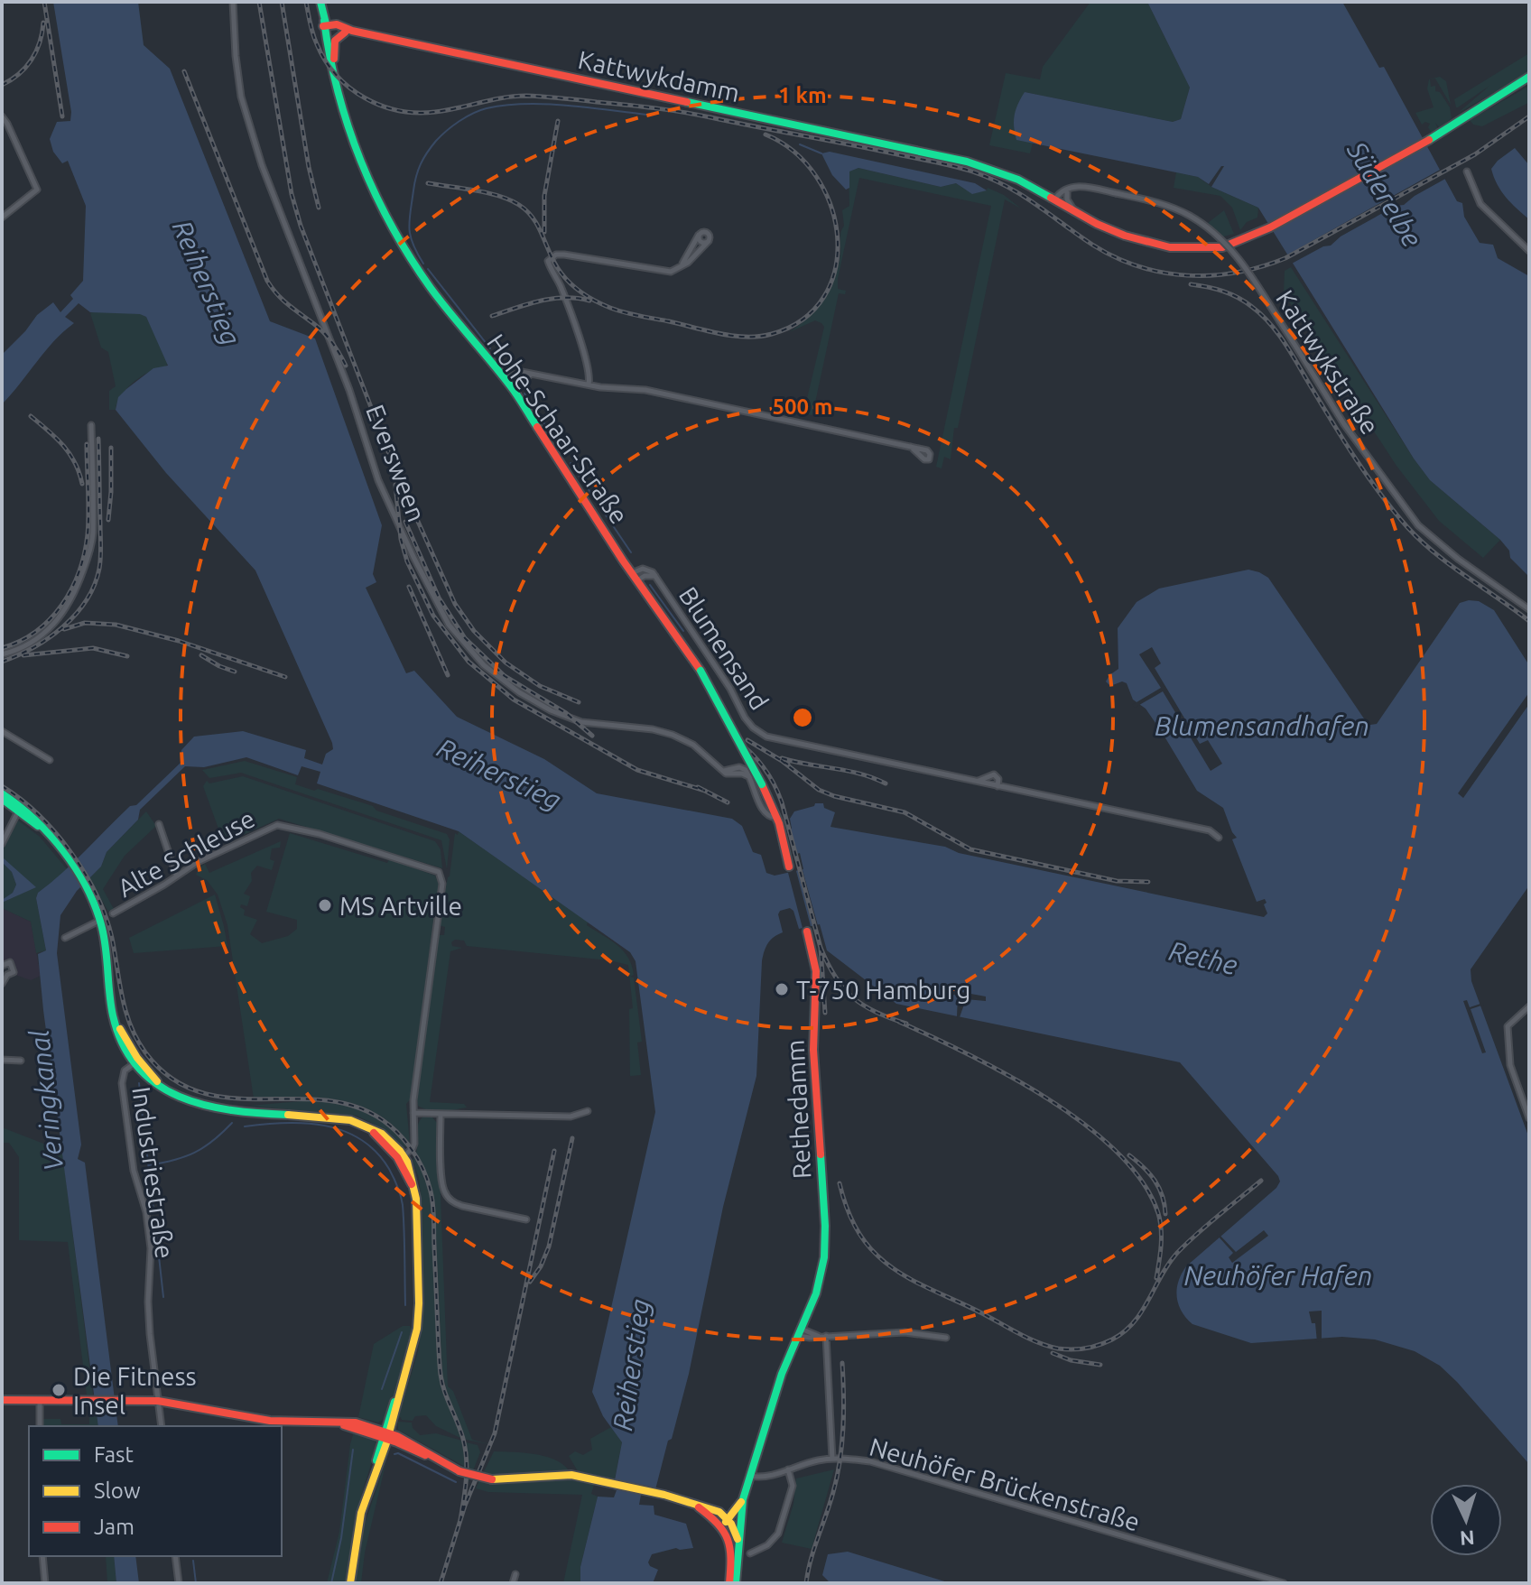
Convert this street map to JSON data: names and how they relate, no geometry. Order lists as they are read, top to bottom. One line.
{"streets":{"main road":["Kattwykdamm","Hohe-Schaar-Straße","Rethedamm"],"street":["Kattwykstraße","Eversween","Blumensand","Alte Schleuse","Industriestraße","Neuhöfer Brückenstraße"]},"crossings":[["Kattwykdamm","Hohe-Schaar-Straße"],["Hohe-Schaar-Straße","Eversween"],["Hohe-Schaar-Straße","Blumensand"],["Rethedamm","Neuhöfer Brückenstraße"]],"water":["Süderelbe","Reiherstieg","Blumensandhafen","Rethe","Veringkanal","Neuhöfer Hafen"],"places":["MS Artville","T-750 Hamburg","Die Fitness Insel"],"legend":["Fast","Slow","Jam"],"north":"bottom","rings":["1 km","500 m"]}
